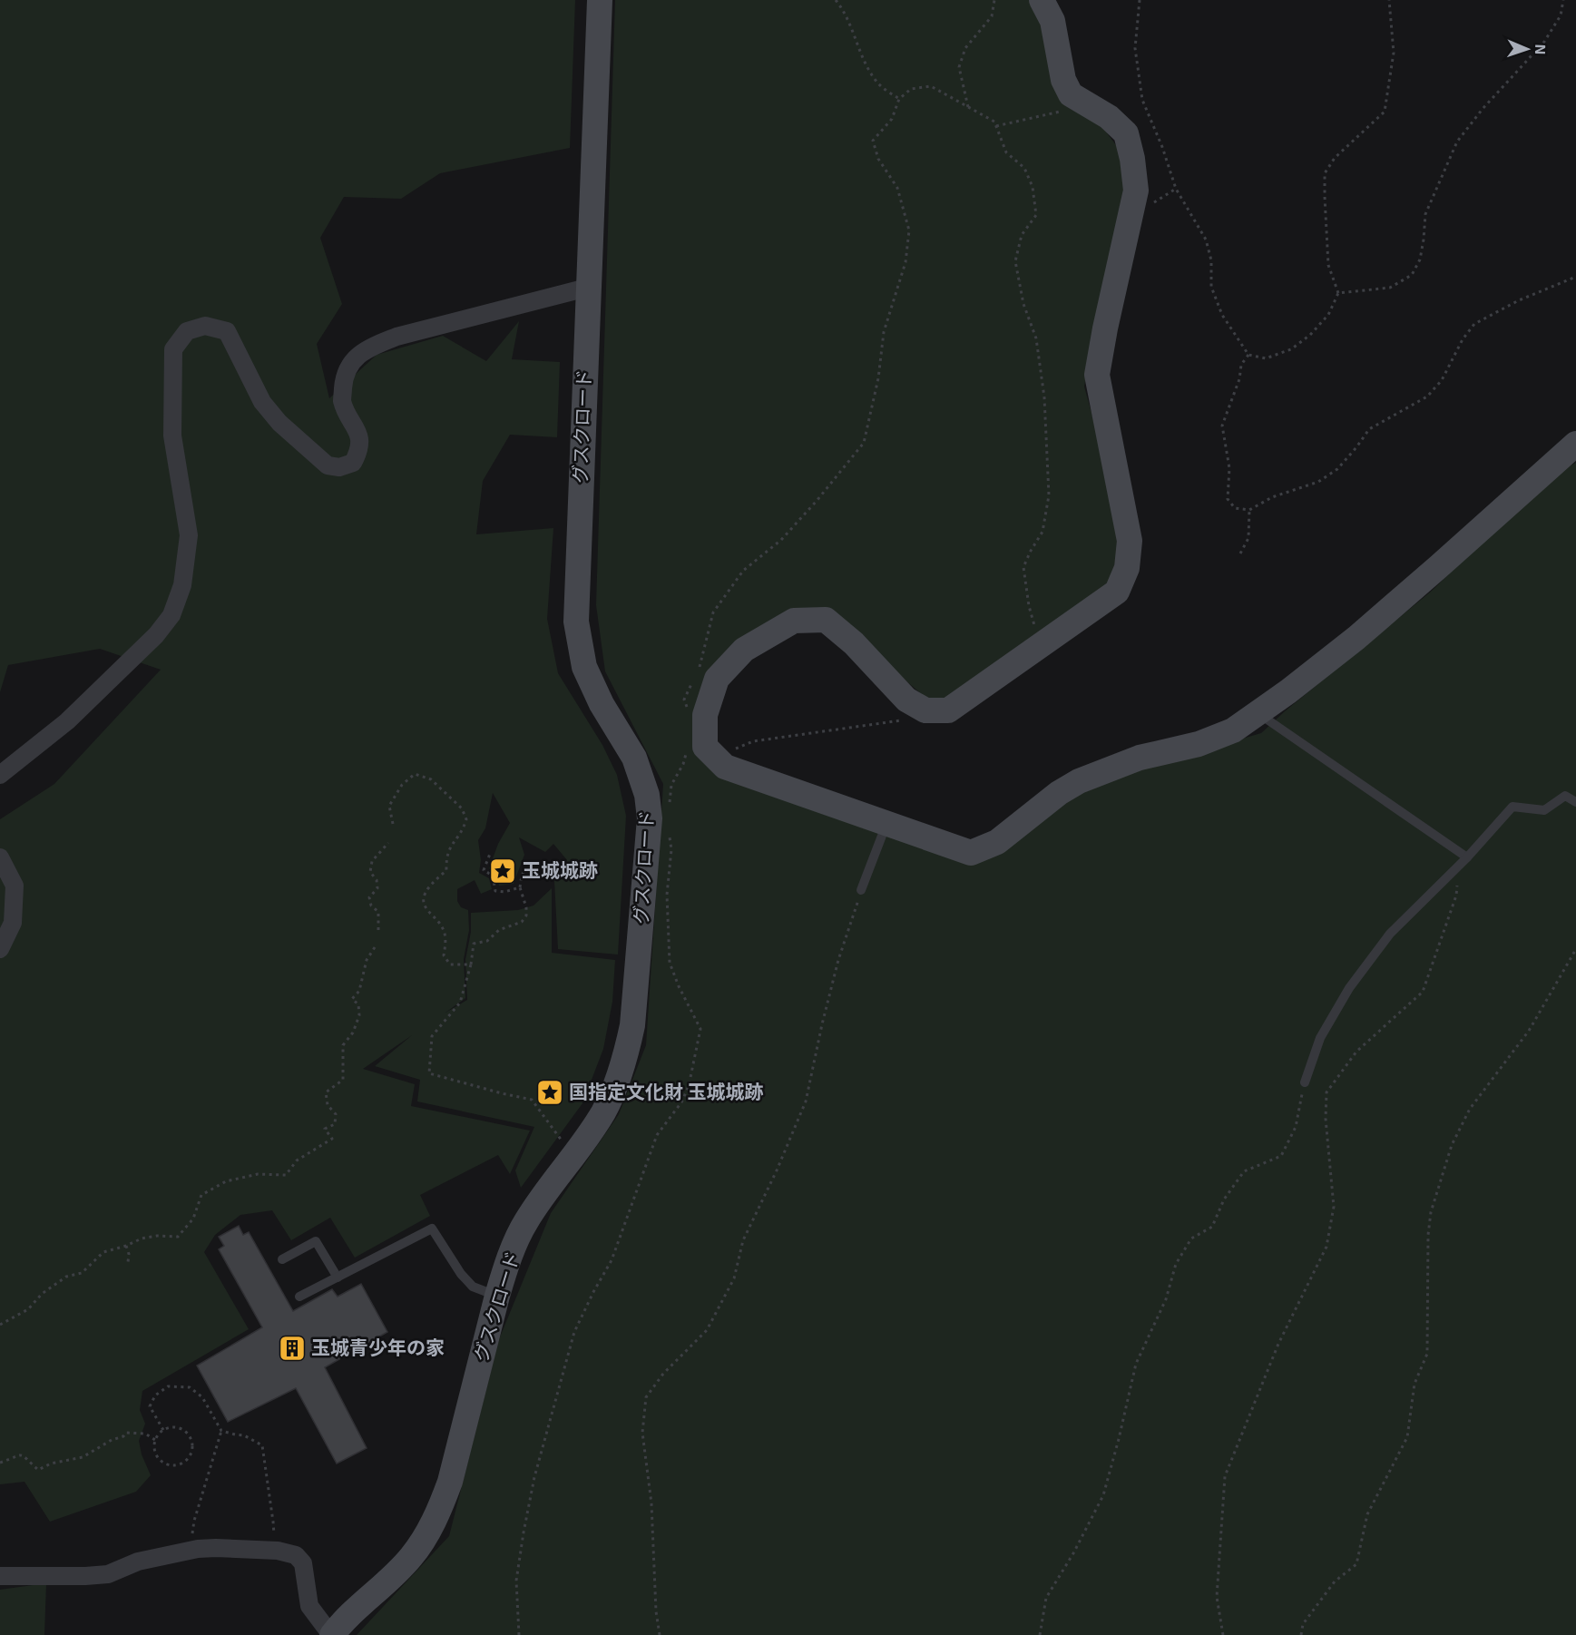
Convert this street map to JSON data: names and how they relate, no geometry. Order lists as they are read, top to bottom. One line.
{"streets":{"street":["グスクロード"]},"places":{"place":["玉城城跡","国指定文化財 玉城城跡"],"building":["玉城青少年の家"]},"north":"right"}
